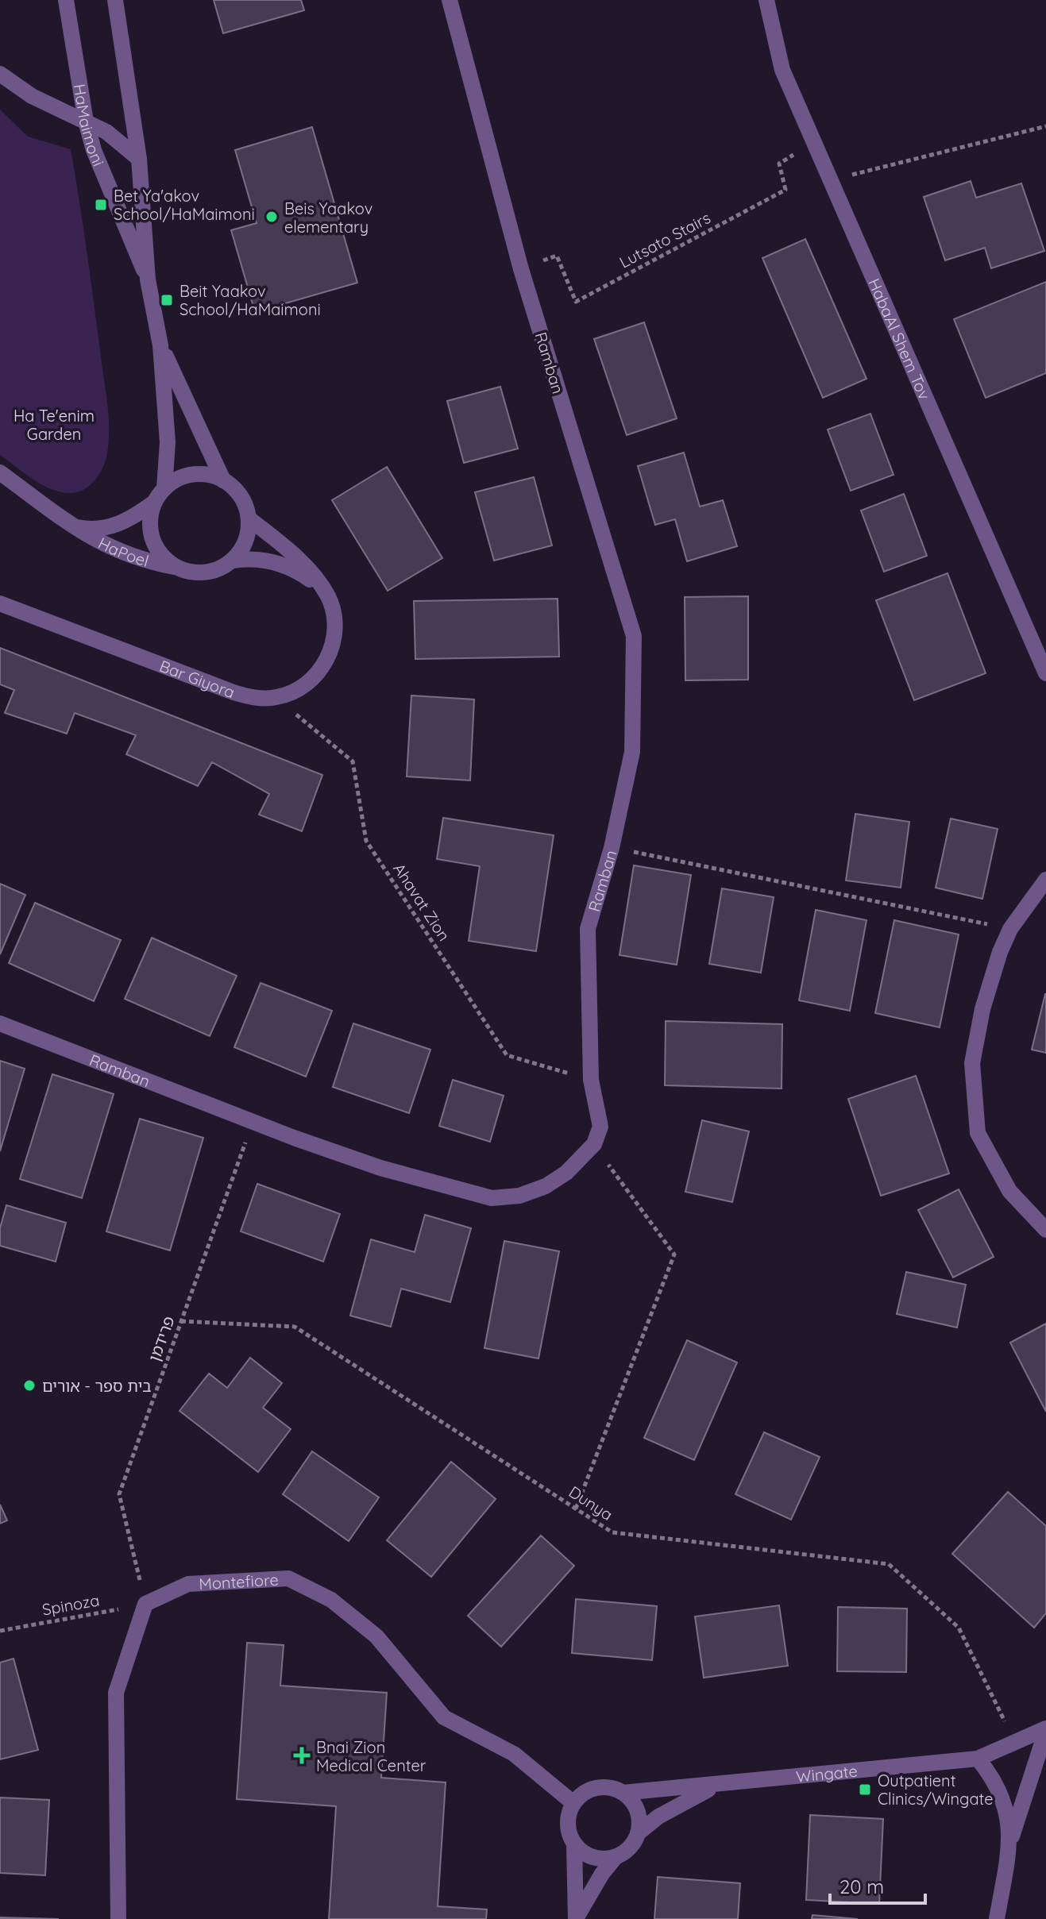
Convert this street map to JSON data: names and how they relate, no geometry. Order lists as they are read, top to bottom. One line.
{"streets":{"street":["HaMaimoni","HabaAl Shem Tov","Ramban","HaPoel","Bar Giyora","Montefiore","Wingate"],"path":["Lutsato Stairs","Ahavat Zion","פרידמן","Dunya","Spinoza"]},"crossings":[["HaMaimoni","HaPoel"],["HaMaimoni","Bar Giyora"],["Lutsato Stairs","HabaAl Shem Tov"],["Lutsato Stairs","Ramban"],["Ramban","Ahavat Zion"],["Ramban","פרידמן"],["HaPoel","Bar Giyora"],["Bar Giyora","Ahavat Zion"],["פרידמן","Dunya"],["פרידמן","Montefiore"],["פרידמן","Spinoza"],["Dunya","Wingate"],["Montefiore","Spinoza"],["Montefiore","Wingate"]],"parks":["Ha Te'enim Garden"],"places":{"transit":["Bet Ya'akov School/HaMaimoni","Beit Yaakov School/HaMaimoni","Outpatient Clinics/Wingate"],"other":["Beis Yaakov elementary","בית ספר - אורים"],"health":["Bnai Zion Medical Center"]},"scale_bar":"20 m"}
